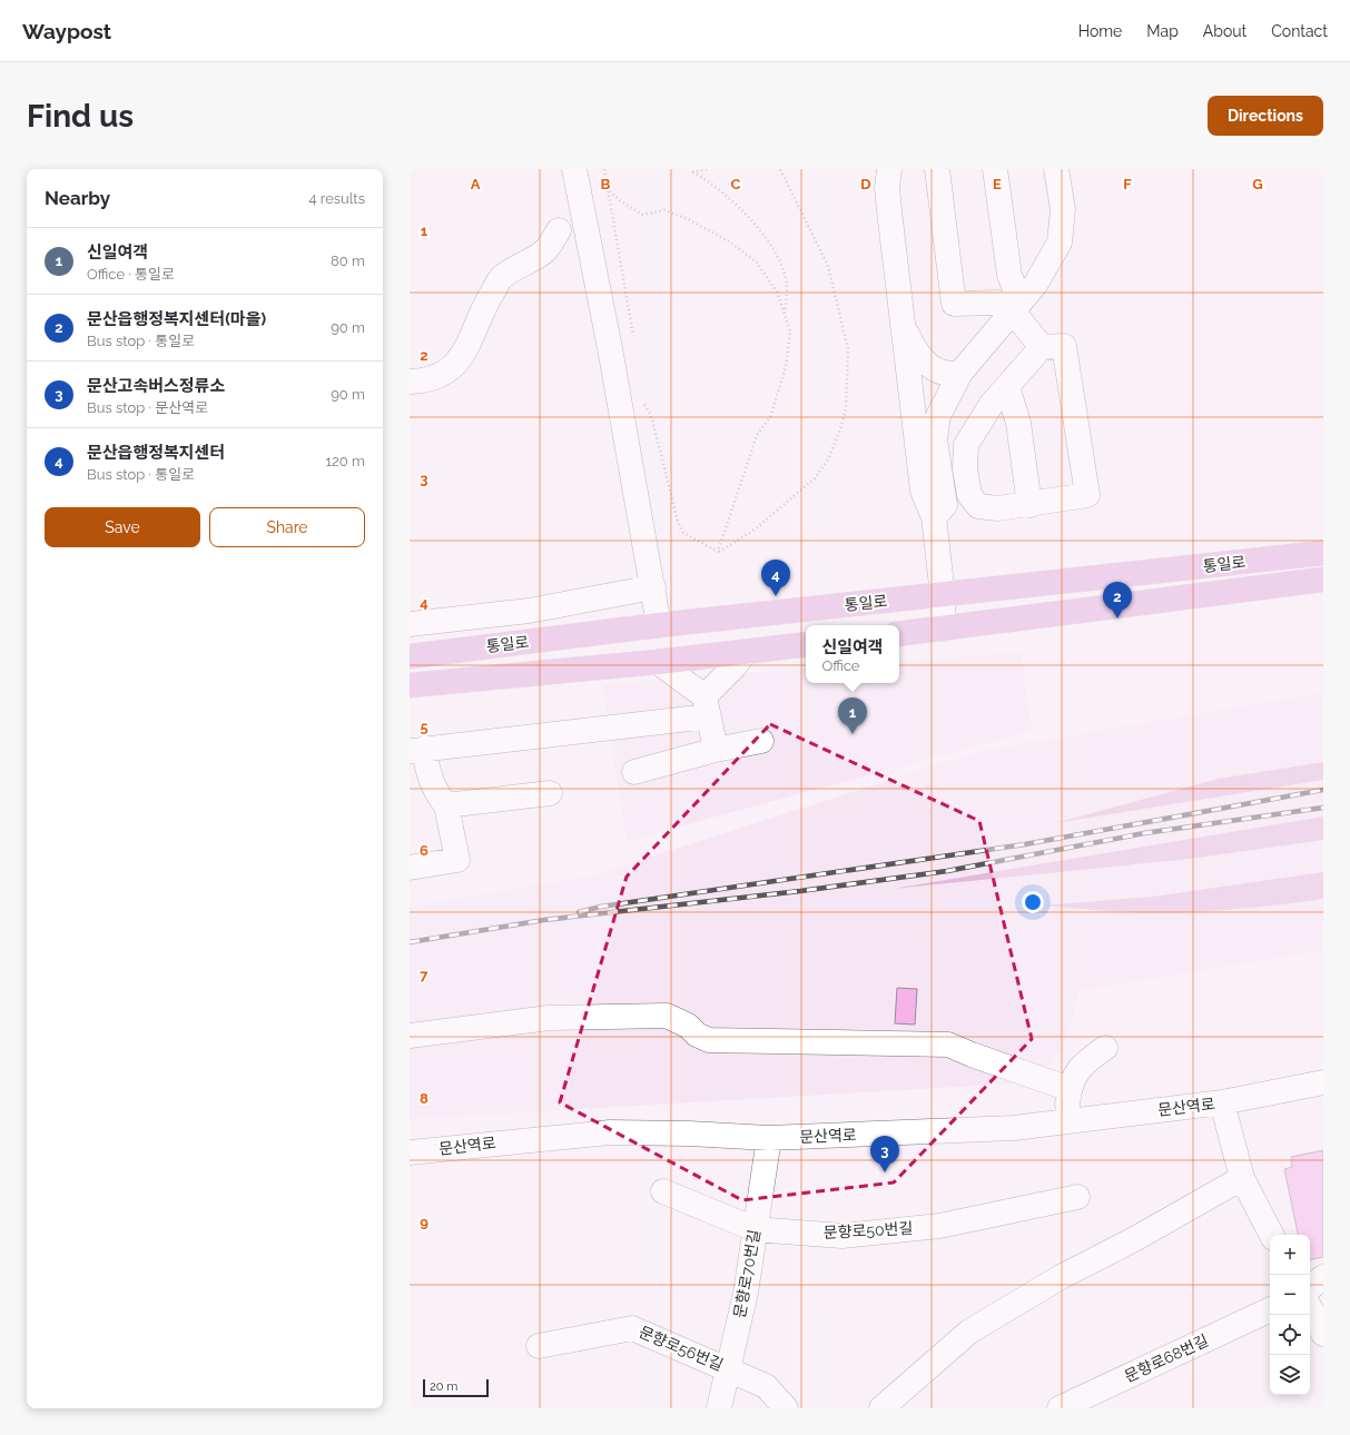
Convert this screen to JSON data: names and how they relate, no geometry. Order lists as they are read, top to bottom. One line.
{"streets":{"main road":["통일로"],"street":["문산역로","문향로50번길","문향로70번길","문향로56번길","문향로68번길"]},"crossings":[["문산역로","문향로70번길"],["문향로50번길","문향로70번길"],["문향로70번길","문향로56번길"]],"scale_bar":"20 m","page":{"header":"Waypost","nav":["Home","Map","About","Contact"],"buttons":["Directions",["Save","Share"]],"title":"Find us","heading":["Nearby","4 results"],"list":[{"mark":"1","name":"신일여객","note":"Office · 통일로","value":"80 m"},{"mark":"2","name":"문산읍행정복지센터(마을)","note":"Bus stop · 통일로","value":"90 m"},{"mark":"3","name":"문산고속버스정류소","note":"Bus stop · 문산역로","value":"90 m"},{"mark":"4","name":"문산읍행정복지센터","note":"Bus stop · 통일로","value":"120 m"}],"pins":["4","2","1","3"],"popup":["신일여객","Office"],"map_buttons":["+","−"],"scale":"20 m"},"grid":{"columns":["A","B","C","D","E","F","G"],"rows":["1","2","3","4","5","6","7","8","9"]}}
